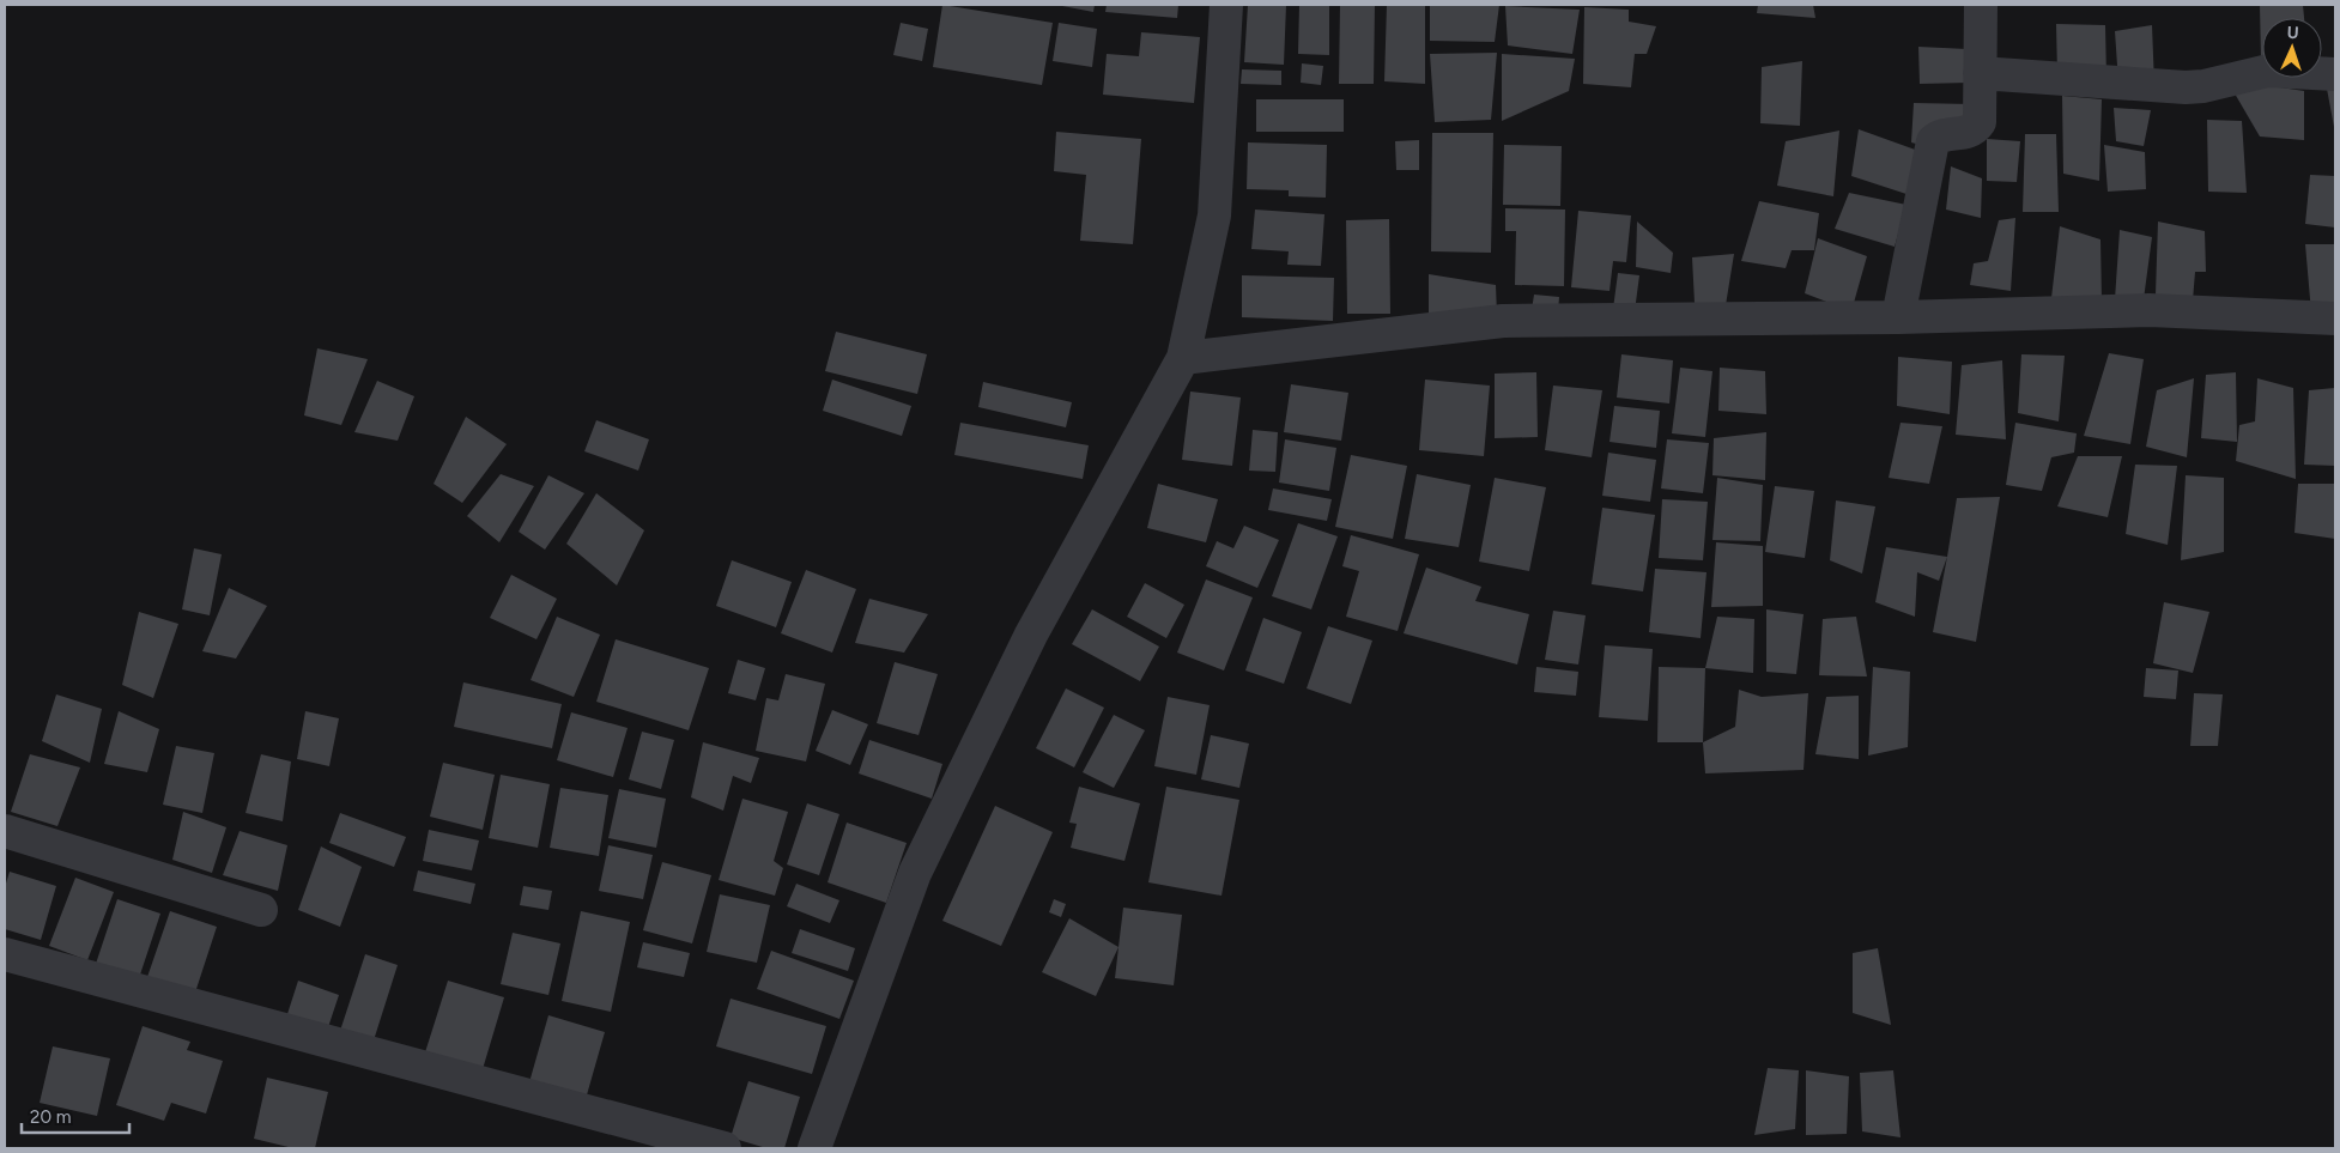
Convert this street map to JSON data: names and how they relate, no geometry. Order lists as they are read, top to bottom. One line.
{"scale_bar":"20 m","north":"top"}
